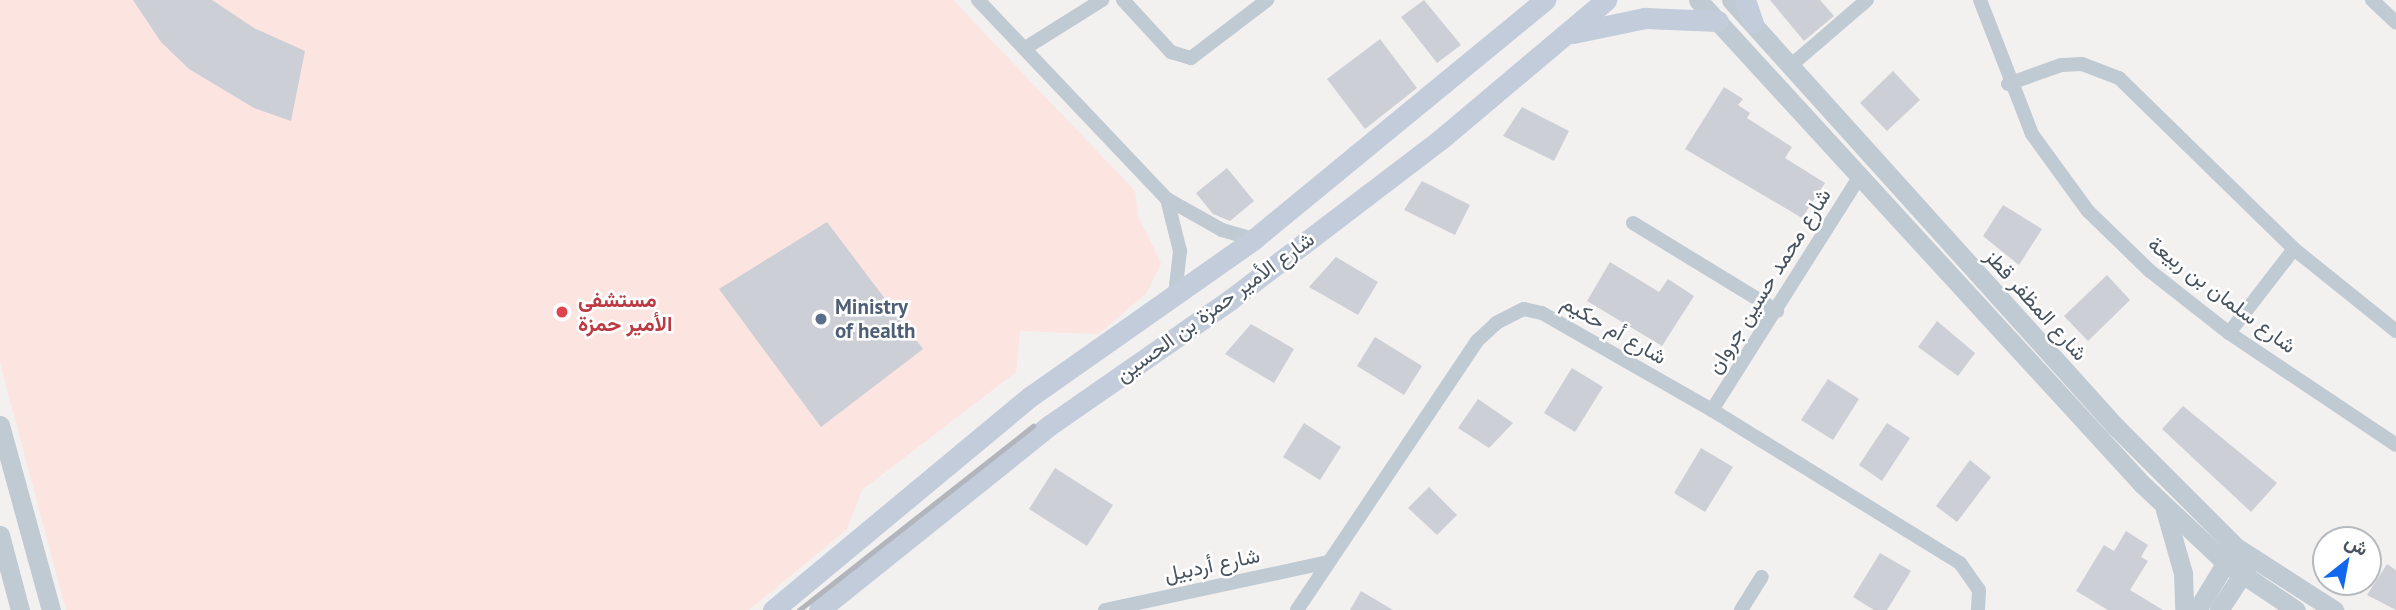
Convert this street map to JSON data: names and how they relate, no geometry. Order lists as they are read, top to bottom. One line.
{"streets":{"main road":["شارع الأمير حمزة بن الحسين"],"street":["شارع محمد حسين جروان","شارع سلمان بن ربيعة","شارع المظفر قطز","شارع أم حكيم","شارع أردبيل"]},"crossings":[["شارع محمد حسين جروان","شارع المظفر قطز"],["شارع محمد حسين جروان","شارع أم حكيم"],["شارع أم حكيم","شارع أردبيل"]],"places":["مستشفى الأمير حمزة","Ministry of health"],"north":"top right"}
